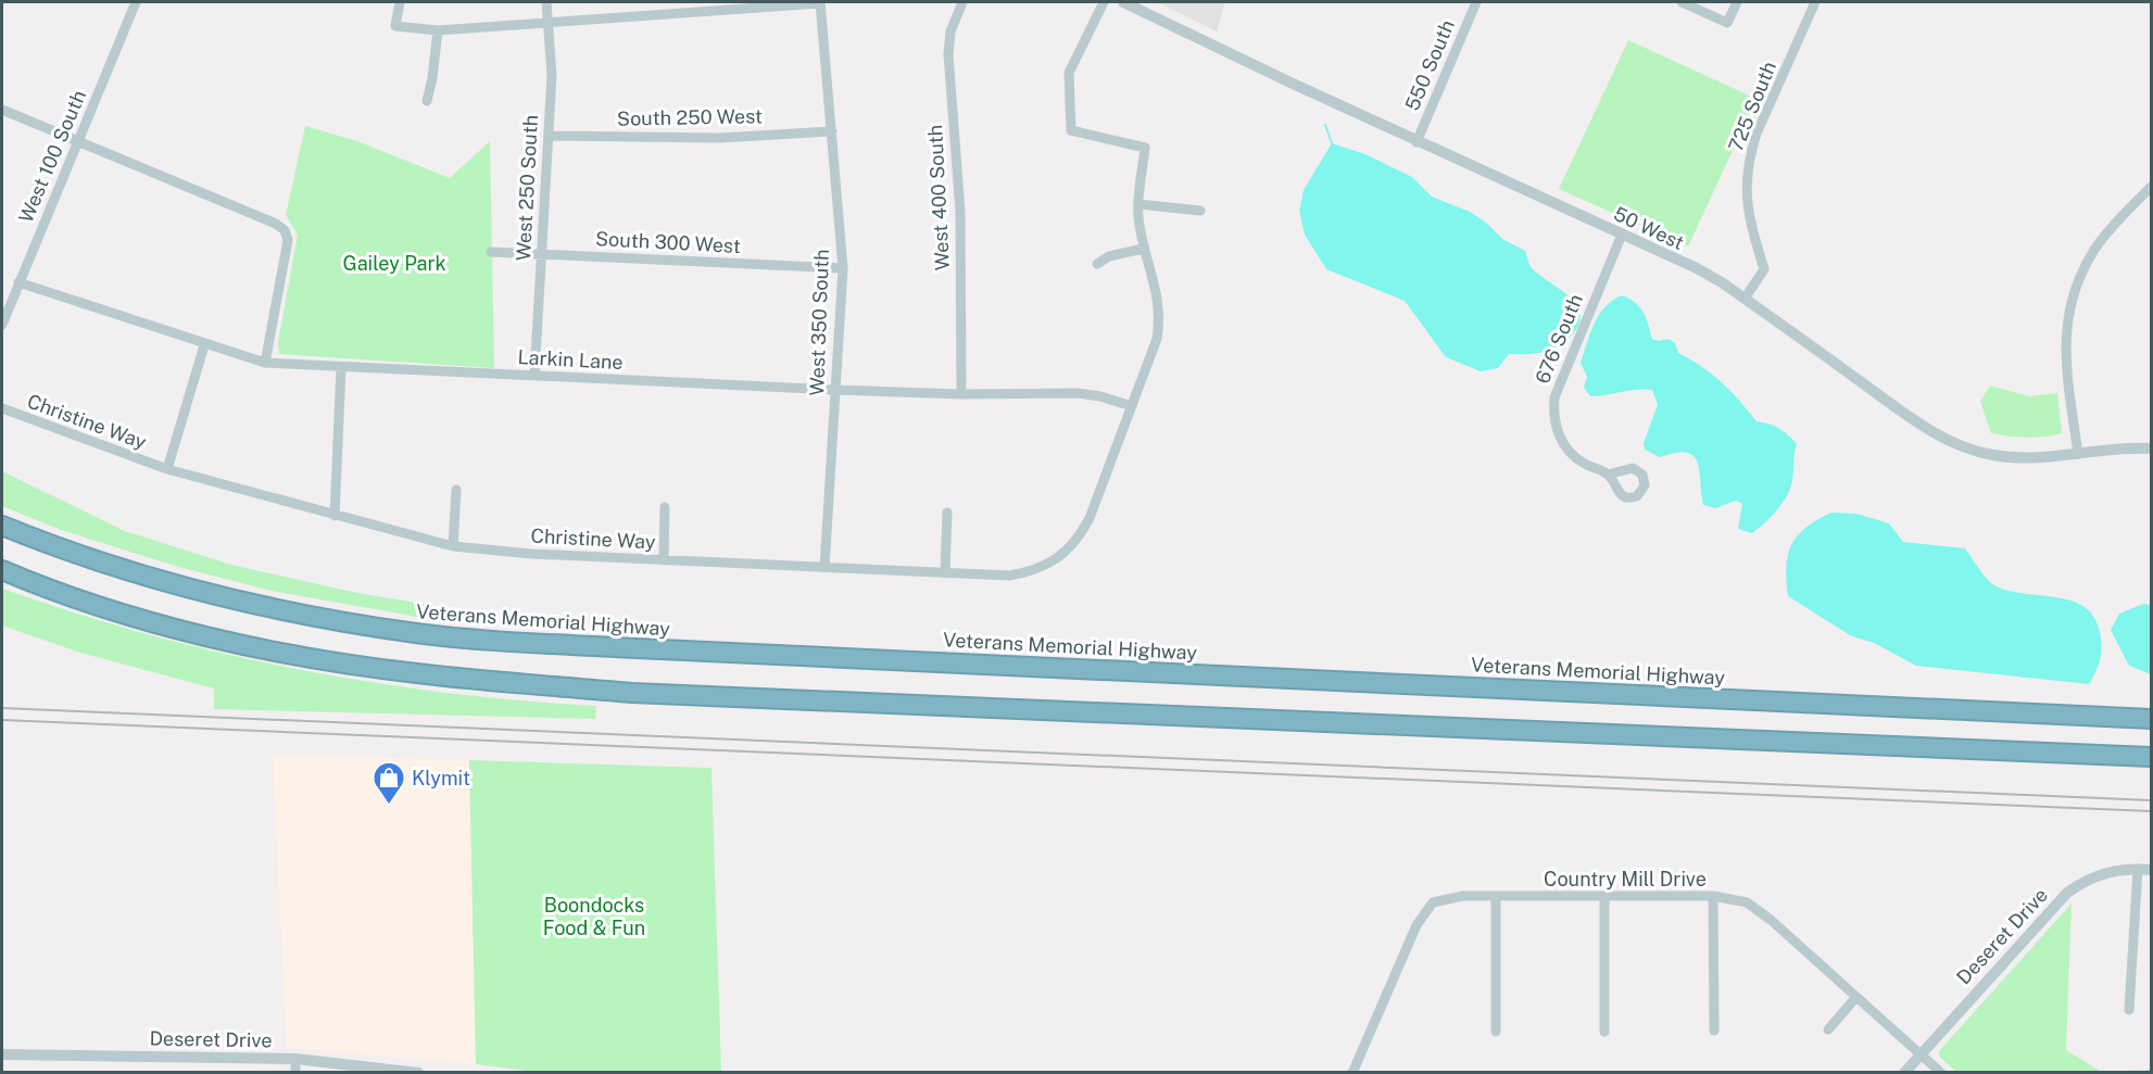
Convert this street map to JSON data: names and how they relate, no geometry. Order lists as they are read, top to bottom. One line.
{"streets":{"highway":["Veterans Memorial Highway"],"street":["550 South","725 South","South 250 West","West 100 South","West 250 South","West 400 South","50 West","South 300 West","West 350 South","676 South","Larkin Lane","Christine Way","Country Mill Drive","Deseret Drive"]},"crossings":[["550 South","50 West"],["725 South","50 West"],["South 250 West","West 250 South"],["South 250 West","West 350 South"],["West 100 South","Larkin Lane"],["West 250 South","South 300 West"],["West 250 South","Larkin Lane"],["West 400 South","Larkin Lane"],["50 West","676 South"],["South 300 West","West 350 South"],["West 350 South","Larkin Lane"],["West 350 South","Christine Way"],["Larkin Lane","Christine Way"],["Country Mill Drive","Deseret Drive"]],"parks":["Gailey Park","Boondocks Food & Fun"],"places":{"shop":["Klymit"]}}
